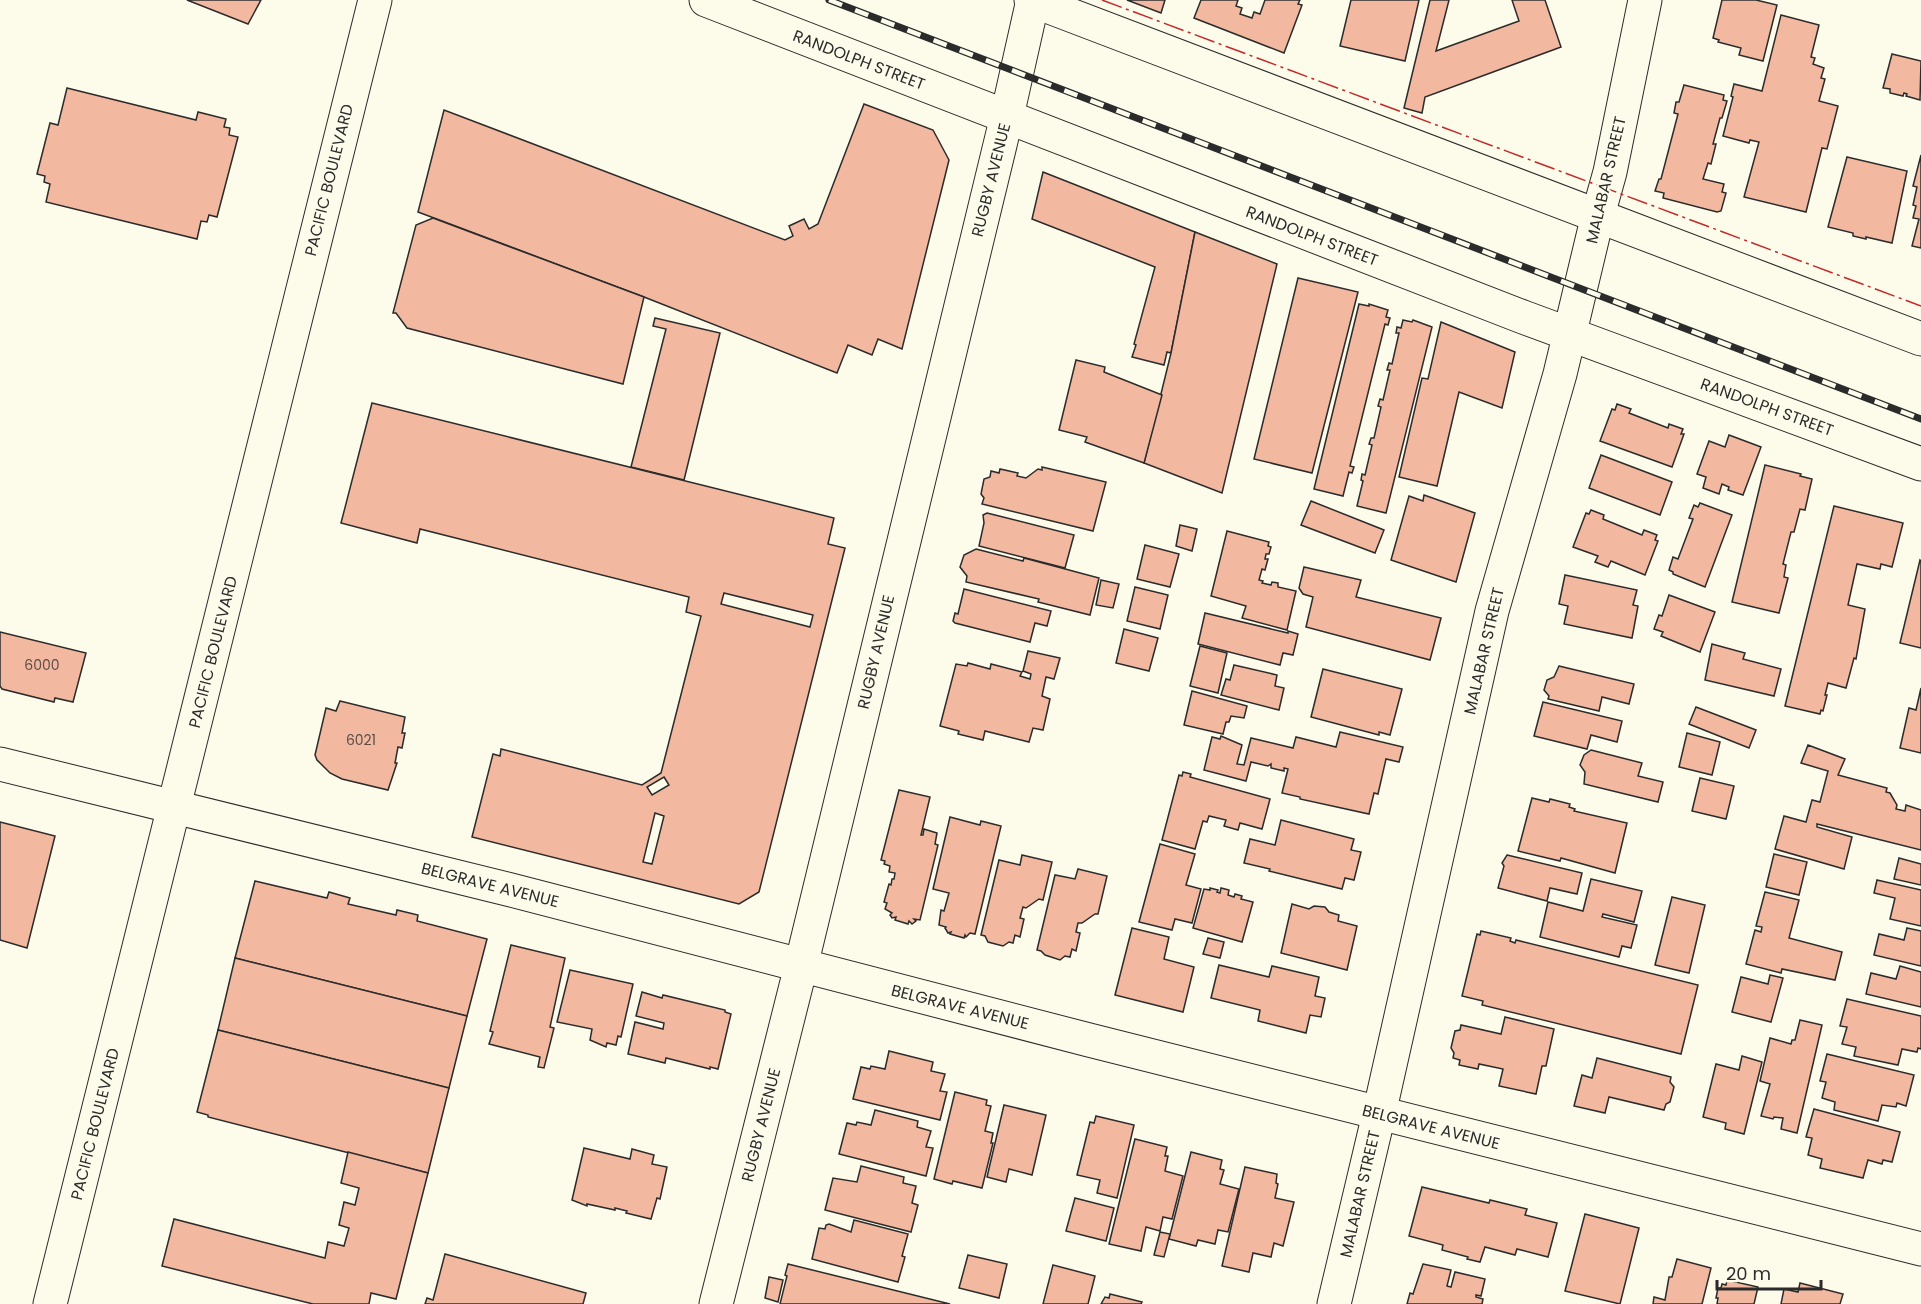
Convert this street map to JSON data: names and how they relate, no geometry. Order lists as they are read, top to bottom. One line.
{"streets":{"street":["RANDOLPH STREET","PACIFIC BOULEVARD","RUGBY AVENUE","MALABAR STREET","BELGRAVE AVENUE"]},"crossings":[["RANDOLPH STREET","RUGBY AVENUE"],["RANDOLPH STREET","MALABAR STREET"],["PACIFIC BOULEVARD","BELGRAVE AVENUE"],["RUGBY AVENUE","BELGRAVE AVENUE"],["MALABAR STREET","BELGRAVE AVENUE"]],"house_numbers":["6000","6021"],"scale_bar":"20 m"}
